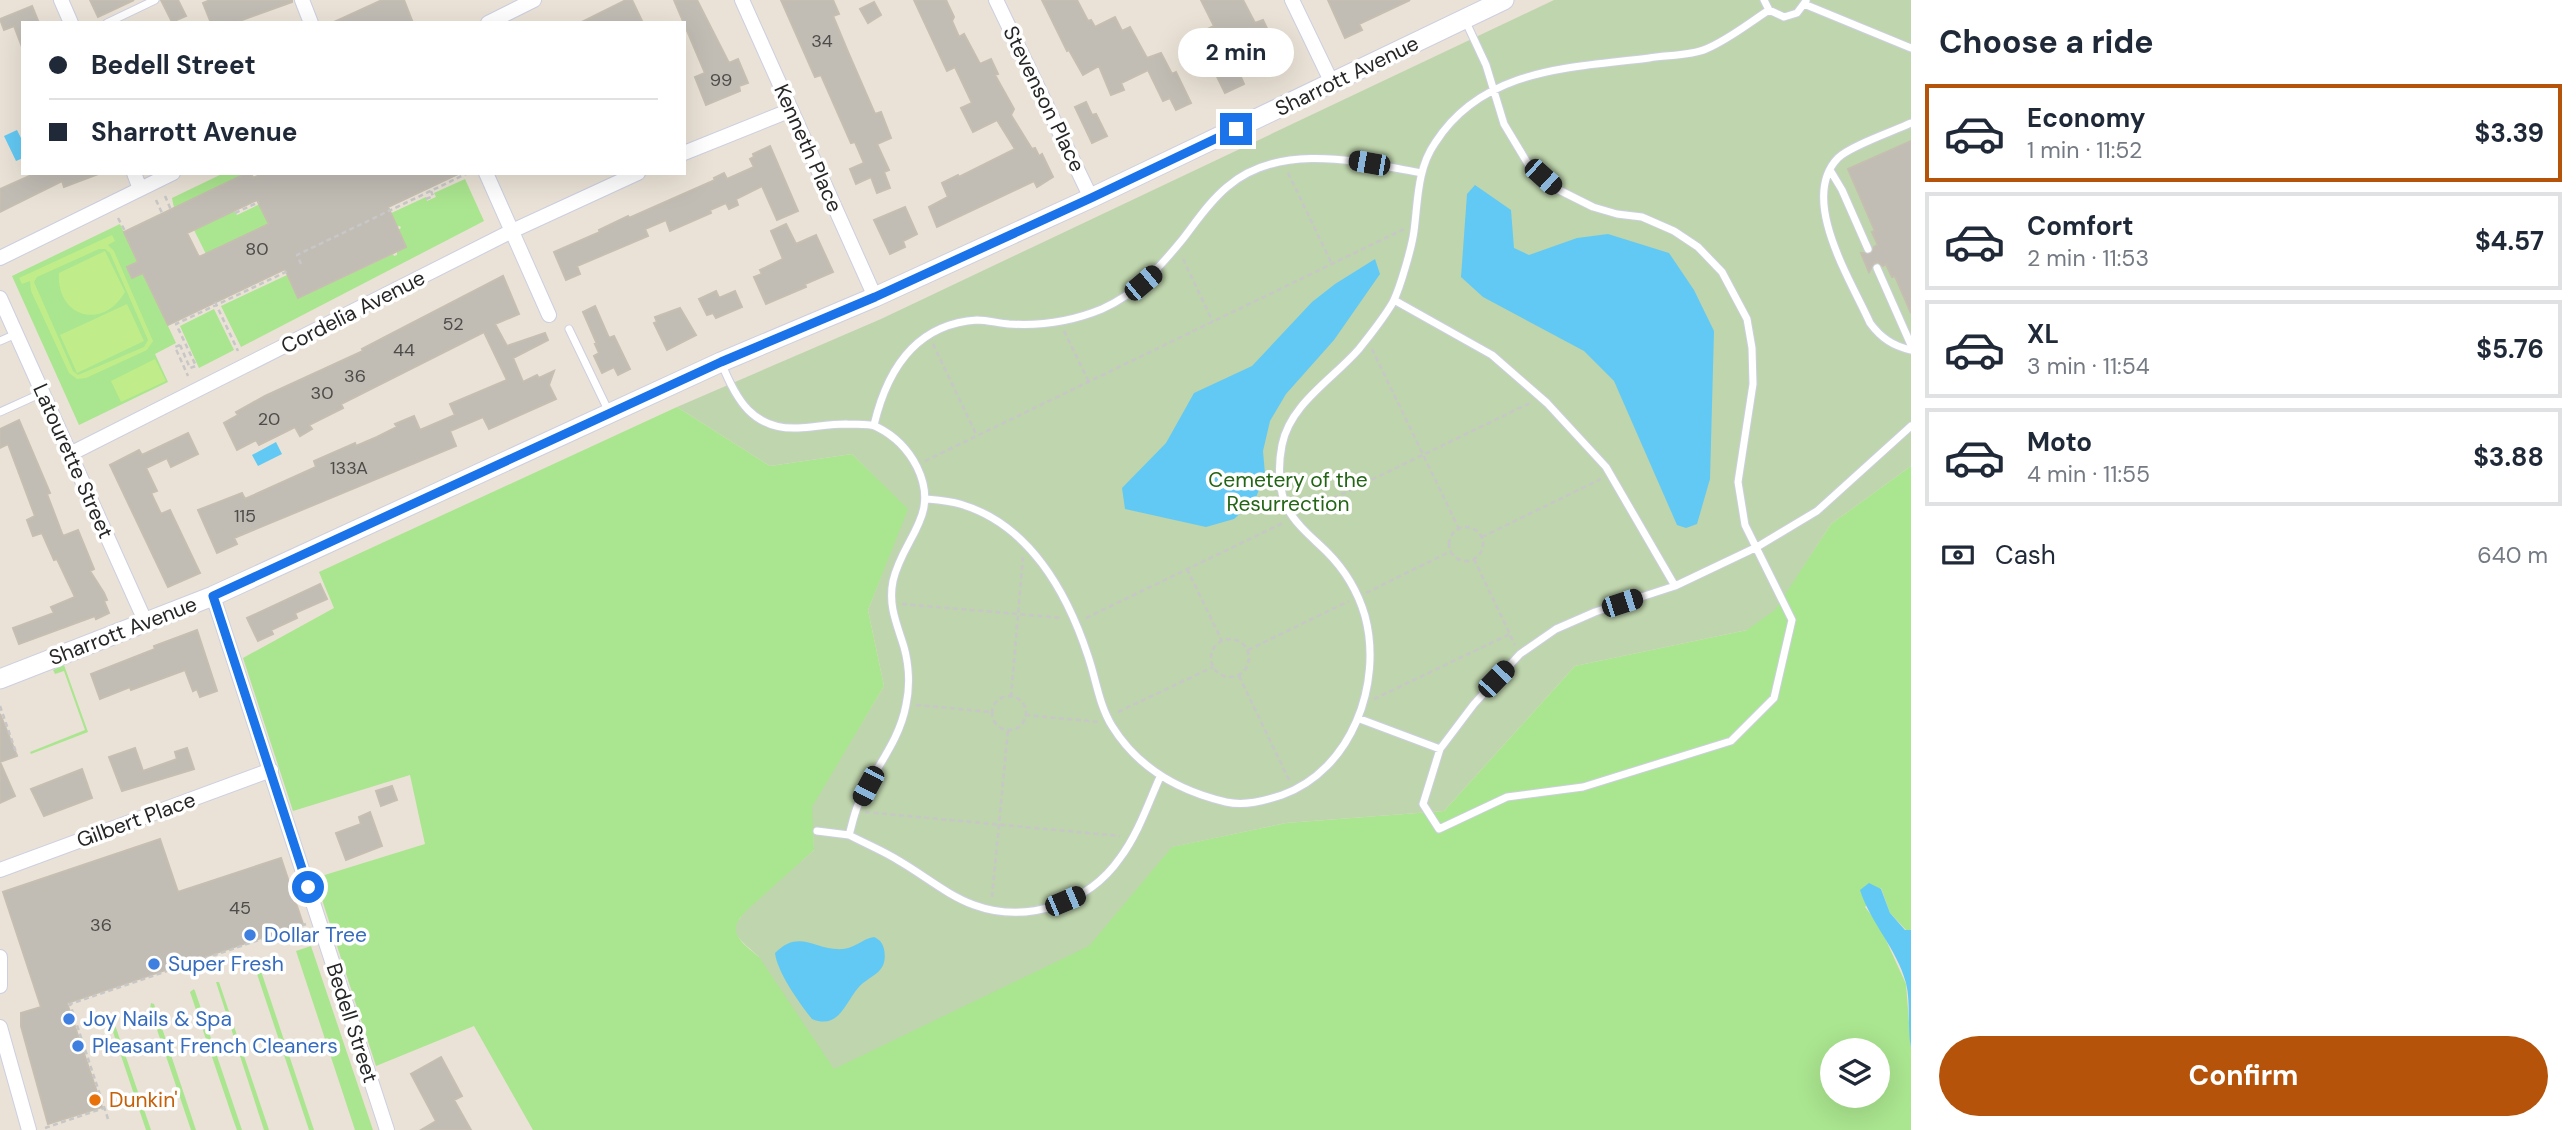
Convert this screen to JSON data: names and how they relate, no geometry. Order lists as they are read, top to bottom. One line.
{"streets":{"street":["Sharrott Avenue","Stevenson Place","Kenneth Place","Cordelia Avenue","Latourette Street","Gilbert Place","Bedell Street"]},"crossings":[["Sharrott Avenue","Stevenson Place"],["Sharrott Avenue","Kenneth Place"],["Sharrott Avenue","Latourette Street"],["Sharrott Avenue","Bedell Street"],["Cordelia Avenue","Latourette Street"],["Gilbert Place","Bedell Street"]],"parks":["Cemetery of the Resurrection"],"places":["Dollar Tree","Super Fresh","Joy Nails & Spa","Pleasant French Cleaners","Dunkin'"],"house_numbers":["34","99","80","52","44","36","30","20","133A","115","45","36"],"page":{"heading":"Choose a ride","banner":["Bedell Street","Sharrott Avenue"],"bubble":"2 min","list":[{"name":"Economy","note":"1 min · 11:52","value":"$3.39"},{"name":"Comfort","note":"2 min · 11:53","value":"$4.57"},{"name":"XL","note":"3 min · 11:54","value":"$5.76"},{"name":"Moto","note":"4 min · 11:55","value":"$3.88"}],"pay":["Cash","640 m"],"buttons":"Confirm"}}
